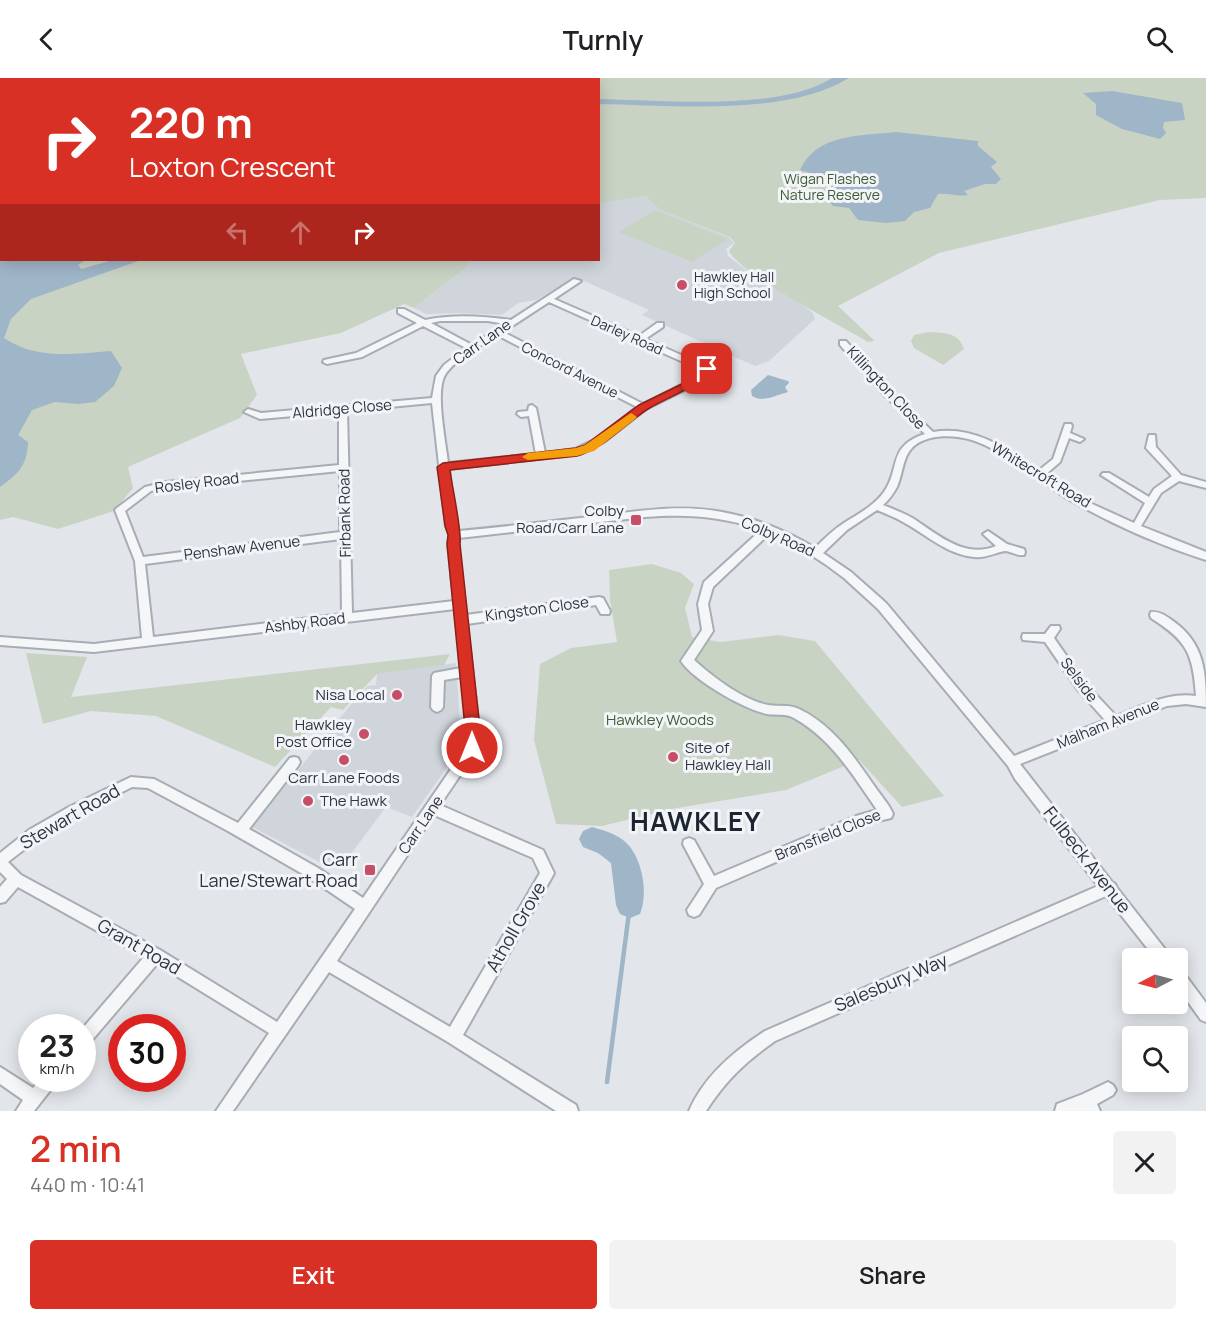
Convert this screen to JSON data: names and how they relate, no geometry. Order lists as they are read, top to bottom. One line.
{"streets":{"street":["Darley Road","Carr Lane","Concord Avenue","Killington Close","Aldridge Close","Whitecroft Road","Rosley Road","Firbank Road","Colby Road","Penshaw Avenue","Kingston Close","Ashby Road","Selside","Malham Avenue","Stewart Road","Bransfield Close","Fulbeck Avenue","Atholl Grove","Grant Road","Salesbury Way"]},"crossings":[["Darley Road","Carr Lane"],["Carr Lane","Concord Avenue"],["Carr Lane","Aldridge Close"],["Carr Lane","Colby Road"],["Carr Lane","Kingston Close"],["Carr Lane","Ashby Road"],["Carr Lane","Stewart Road"],["Carr Lane","Atholl Grove"],["Carr Lane","Grant Road"],["Killington Close","Whitecroft Road"],["Aldridge Close","Firbank Road"],["Rosley Road","Firbank Road"],["Rosley Road","Penshaw Avenue"],["Rosley Road","Ashby Road"],["Firbank Road","Penshaw Avenue"],["Firbank Road","Ashby Road"],["Colby Road","Malham Avenue"],["Colby Road","Bransfield Close"],["Colby Road","Fulbeck Avenue"],["Selside","Malham Avenue"],["Malham Avenue","Fulbeck Avenue"],["Stewart Road","Grant Road"],["Fulbeck Avenue","Salesbury Way"]],"districts":["HAWKLEY"],"parks":["Wigan Flashes Nature Reserve","Hawkley Woods"],"places":{"other":["Hawkley Hall High School","Nisa Local","Hawkley Post Office","Site of Hawkley Hall","Carr Lane Foods","The Hawk"],"transit":["Colby Road/Carr Lane","Carr Lane/Stewart Road"]},"north":"left","page":{"header":"Turnly","turn":["220 m","Loxton Crescent"],"speed":"23 km/h","limit":"30","heading":["2 min","440 m · 10:41"],"buttons":["Exit","Share"]}}
